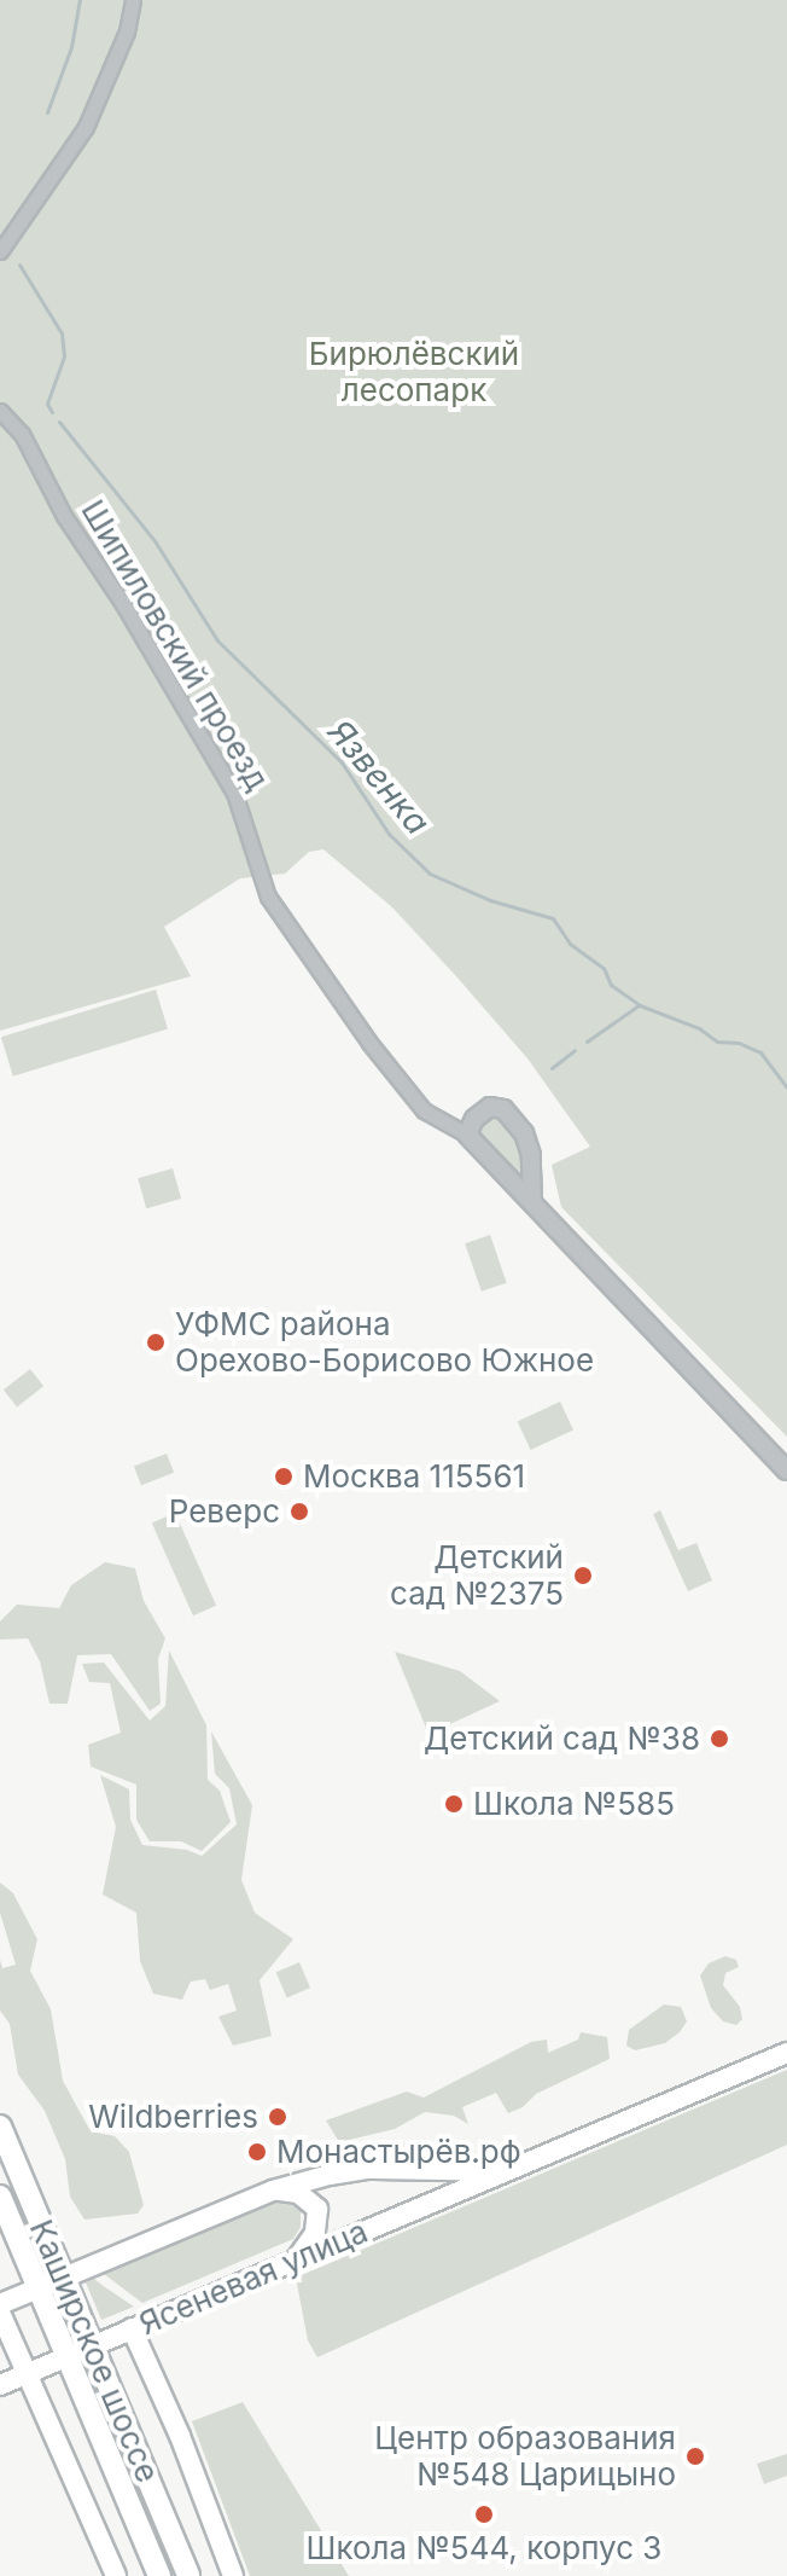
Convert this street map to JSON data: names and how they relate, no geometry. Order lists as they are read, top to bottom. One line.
{"streets":{"main road":["Ясеневая улица","Каширское шоссе"],"street":["Шипиловский проезд"]},"crossings":[["Ясеневая улица","Каширское шоссе"]],"water":["Язвенка"],"parks":["Бирюлёвский лесопарк"],"places":["УФМС района Орехово-Борисово Южное","Москва 115561","Реверс","Детский сад №2375","Детский сад №38","Школа №585","Wildberries","Монастырёв.рф","Центр образования №548 Царицыно","Школа №544, корпус 3"]}
